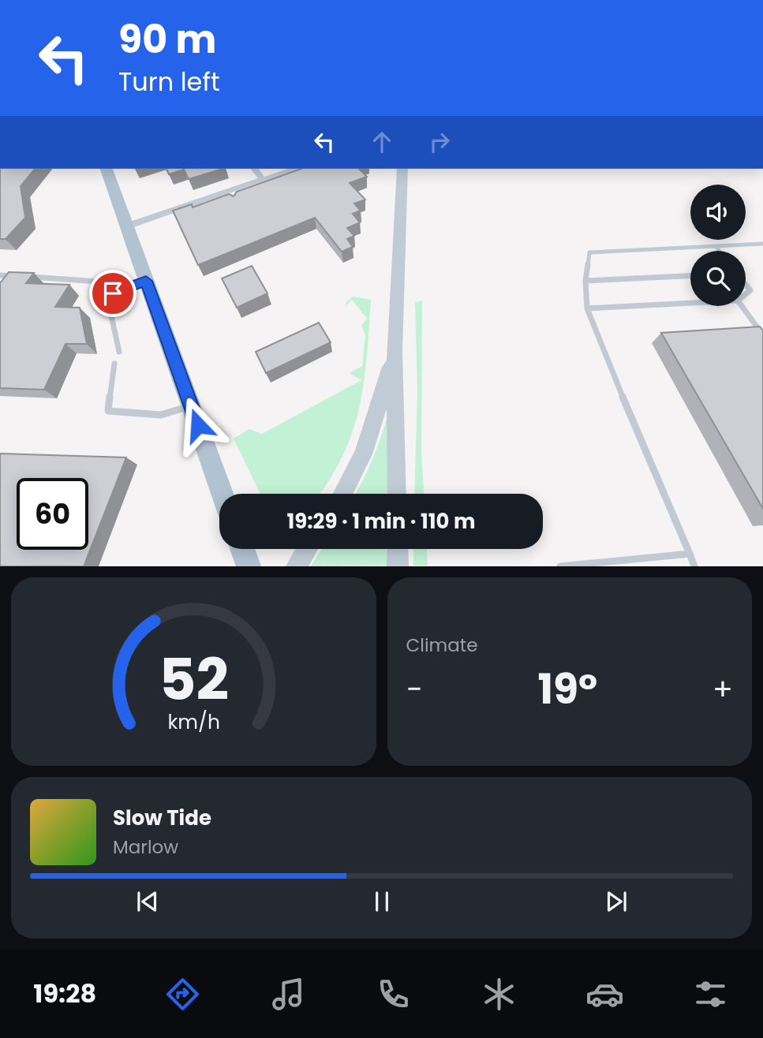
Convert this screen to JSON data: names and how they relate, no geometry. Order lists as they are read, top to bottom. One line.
{"page":{"turn":["90 m","Turn left"],"limit":"60","trip":"19:29 · 1 min · 110 m","tile":"Climate","heat":["−","19°","+"],"song":["Slow Tide","Marlow"],"tabs":"19:28","gauge":["52","km/h"]}}
